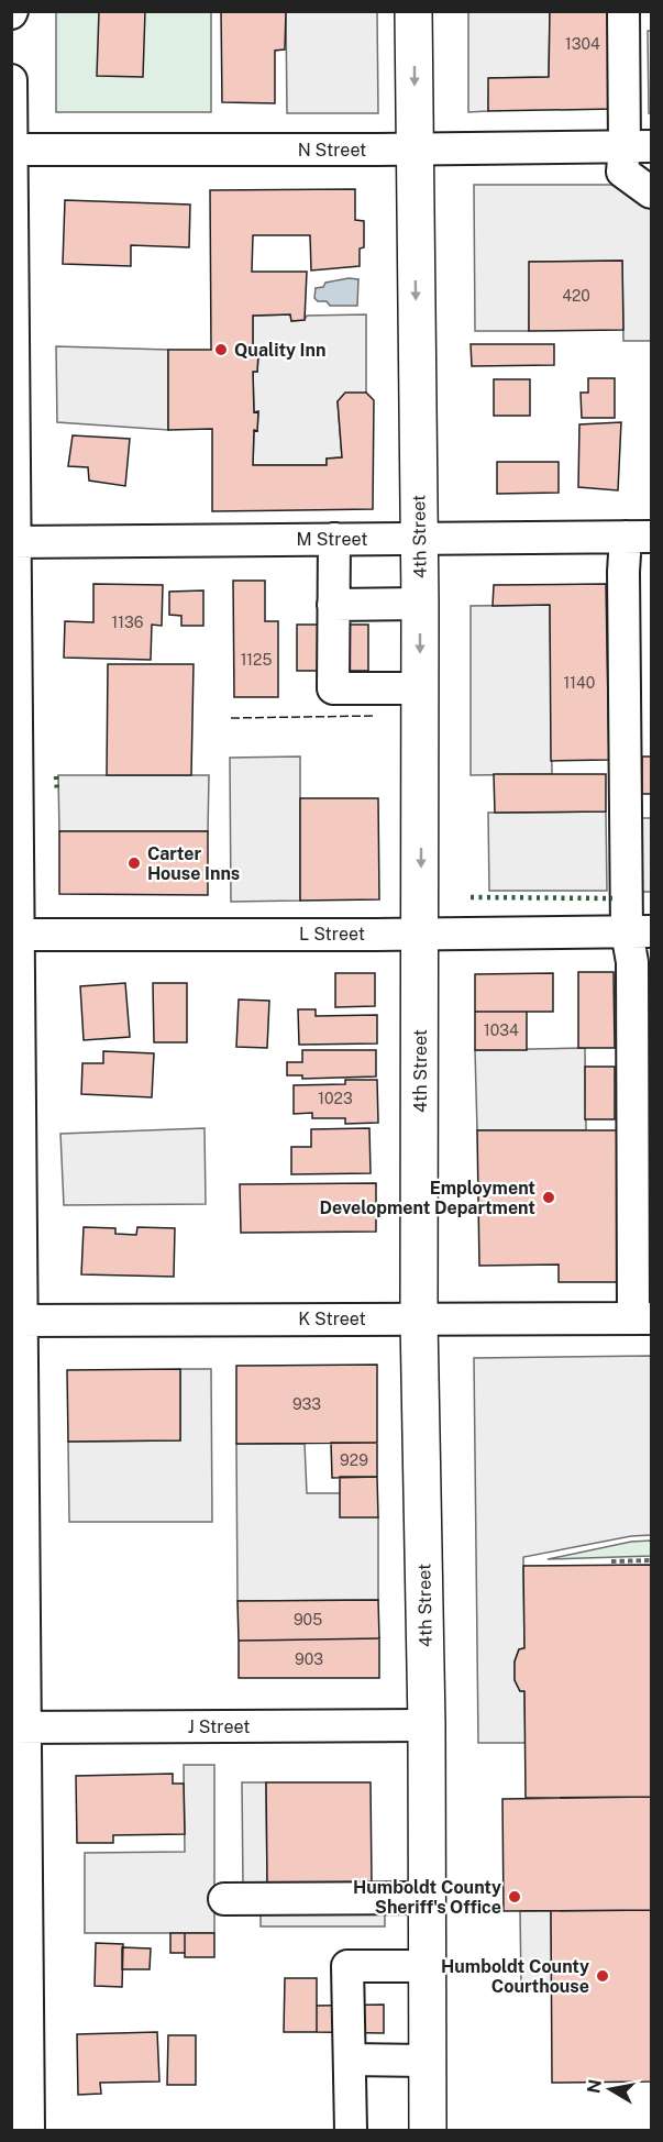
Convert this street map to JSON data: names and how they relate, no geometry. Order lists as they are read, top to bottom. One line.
{"streets":{"highway":["4th Street"],"street":["N Street","M Street","L Street","K Street","J Street"]},"crossings":[["N Street","4th Street"],["4th Street","M Street"],["4th Street","L Street"],["4th Street","K Street"],["4th Street","J Street"]],"one_way":["4th Street"],"places":["Quality Inn","Carter House Inns","Employment Development Department","Humboldt County Sheriff's Office","Humboldt County Courthouse"],"house_numbers":["1304","420","1136","1125","1140","1034","1023","933","929","905","903"],"north":"left"}
